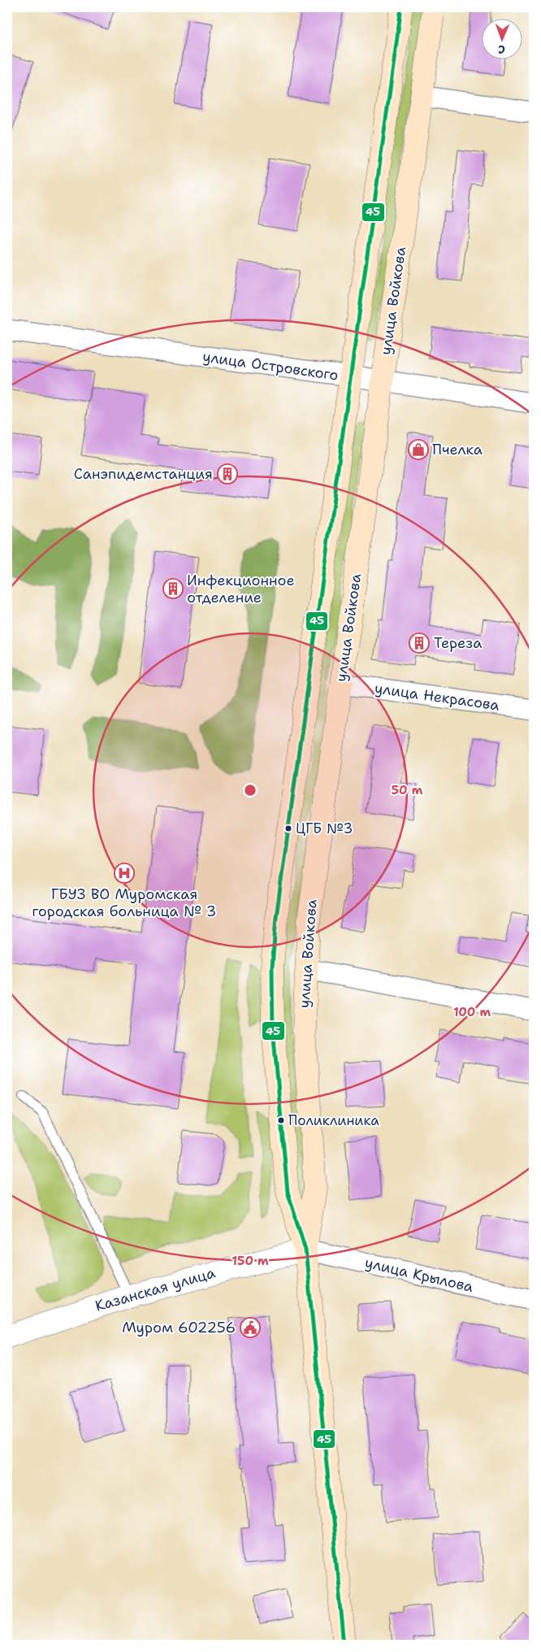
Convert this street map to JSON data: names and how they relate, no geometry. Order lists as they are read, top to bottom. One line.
{"streets":{"main road":["улица Войкова"],"street":["улица Островского","улица Некрасова","улица Крылова","Казанская улица"]},"crossings":[["улица Войкова","улица Островского"],["улица Войкова","улица Некрасова"],["улица Войкова","улица Крылова"],["улица Войкова","Казанская улица"],["улица Крылова","Казанская улица"]],"places":{"shop":["Пчелка"],"building":["Cанэпидемстанция","Инфекционное отделение","Тереза"],"other":["ЦГБ №3","Поликлиника"],"hospital":["ГБУЗ ВО Муромская городская больница № 3"],"public building":["Муром 602256"]},"lines":["transit line 45"],"north":"bottom","rings":["50 m","100 m","150 m"]}
